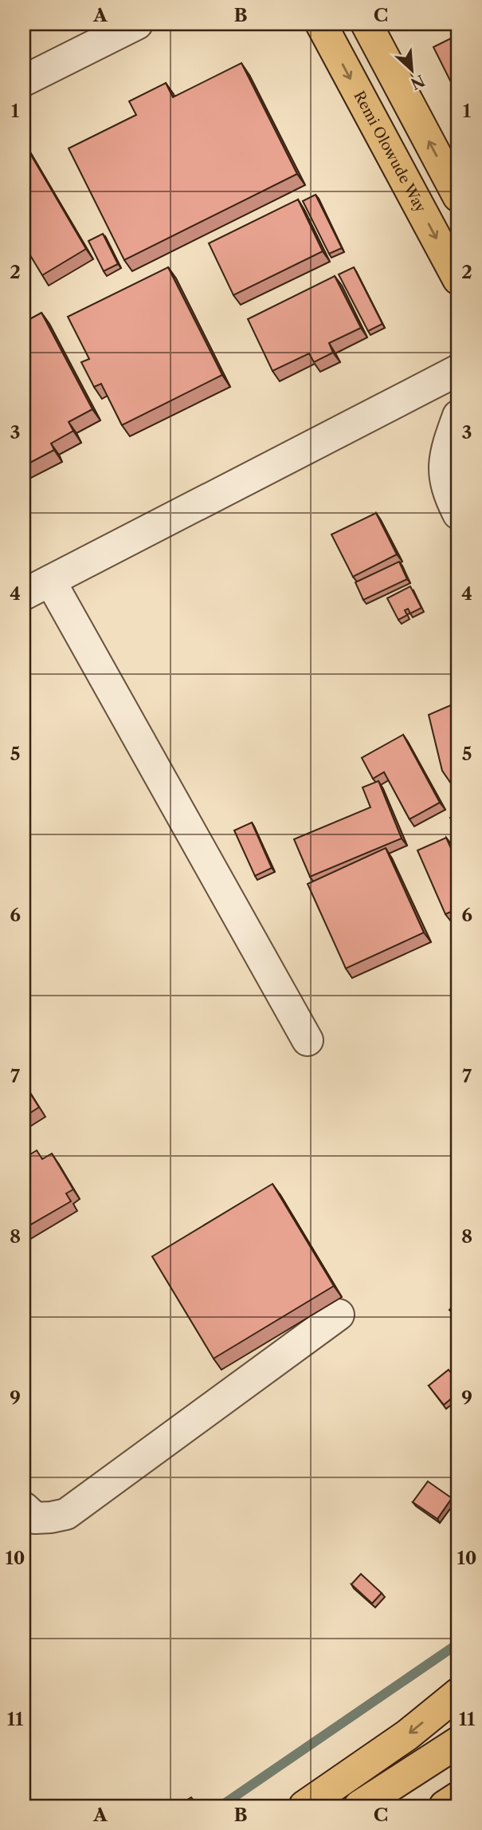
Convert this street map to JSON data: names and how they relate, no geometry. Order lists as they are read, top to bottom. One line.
{"streets":{"main road":["Remi Olowude Way"]},"north":"bottom right","grid":{"columns":["A","B","C"],"rows":["1","2","3","4","5","6","7","8","9","10","11"]}}
